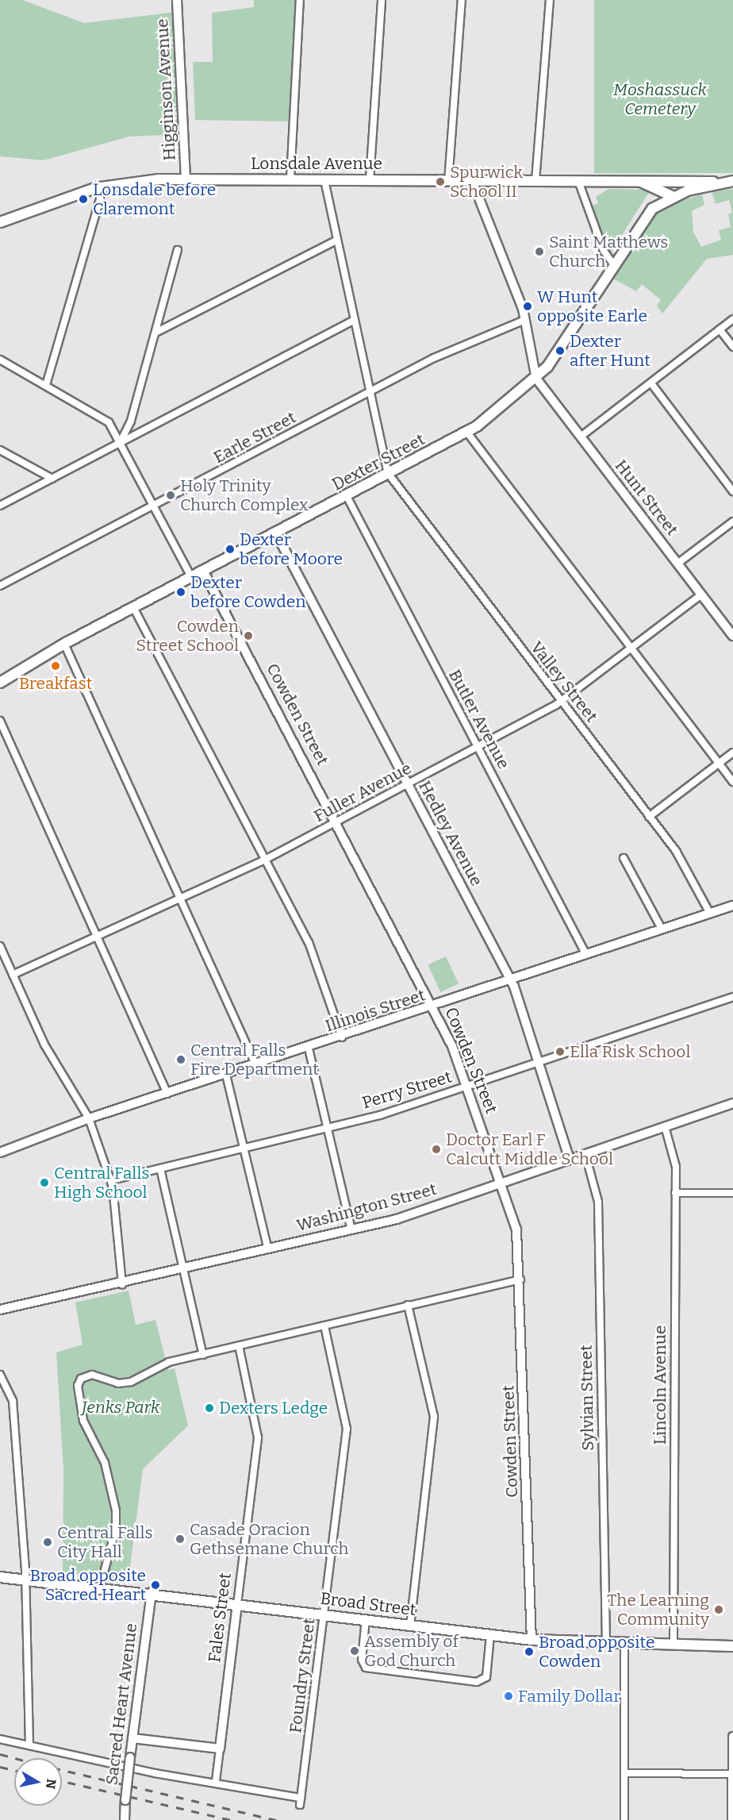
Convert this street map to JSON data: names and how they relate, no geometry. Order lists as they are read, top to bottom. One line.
{"streets":{"main road":["Lonsdale Avenue","Dexter Street","Broad Street"],"street":["Higginson Avenue","Earle Street","Hunt Street","Valley Street","Cowden Street","Butler Avenue","Fuller Avenue","Hedley Avenue","Illinois Street","Perry Street","Washington Street","Lincoln Avenue","Sylvian Street","Fales Street","Foundry Street","Sacred Heart Avenue"]},"crossings":[["Higginson Avenue","Lonsdale Avenue"],["Lonsdale Avenue","Dexter Street"],["Dexter Street","Hunt Street"],["Dexter Street","Valley Street"],["Dexter Street","Cowden Street"],["Dexter Street","Butler Avenue"],["Dexter Street","Hedley Avenue"],["Hunt Street","Fuller Avenue"],["Valley Street","Fuller Avenue"],["Valley Street","Illinois Street"],["Cowden Street","Fuller Avenue"],["Cowden Street","Illinois Street"],["Cowden Street","Perry Street"],["Cowden Street","Washington Street"],["Cowden Street","Broad Street"],["Butler Avenue","Fuller Avenue"],["Butler Avenue","Illinois Street"],["Fuller Avenue","Hedley Avenue"],["Hedley Avenue","Illinois Street"],["Hedley Avenue","Perry Street"],["Hedley Avenue","Washington Street"],["Washington Street","Lincoln Avenue"],["Washington Street","Sylvian Street"],["Lincoln Avenue","Broad Street"],["Sylvian Street","Broad Street"],["Broad Street","Fales Street"],["Broad Street","Foundry Street"],["Broad Street","Sacred Heart Avenue"],["Fales Street","Foundry Street"]],"parks":["Moshassuck Cemetery","Jenks Park"],"places":["Spurwick School II","Lonsdale before Claremont","Saint Matthews Church","W Hunt opposite Earle","Dexter after Hunt","Holy Trinity Church Complex","Dexter before Moore","Dexter before Cowden","Cowden Street School","Breakfast","Ella Risk School","Central Falls Fire Department","Doctor Earl F Calcutt Middle School","Central Falls High School","Dexters Ledge","Casade Oracion Gethsemane Church","Central Falls City Hall","Broad opposite Sacred Heart","The Learning Community","Assembly of God Church","Broad opposite Cowden","Family Dollar"],"north":"right"}
